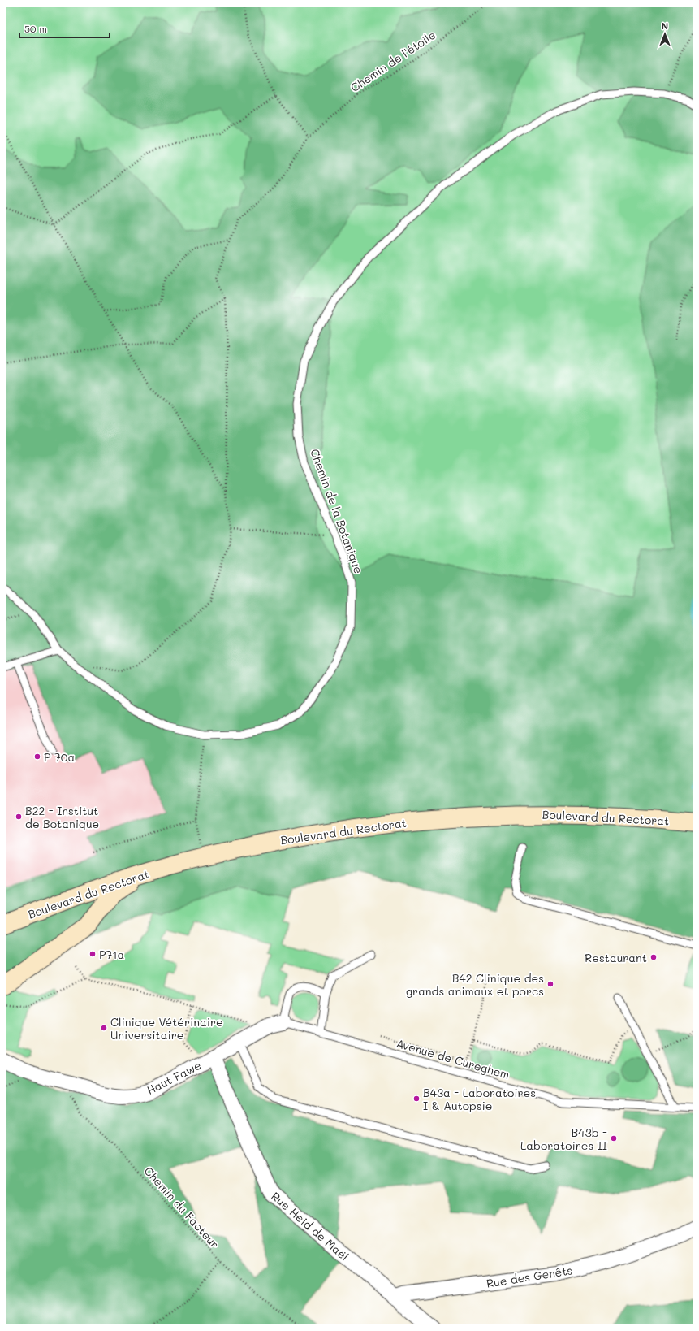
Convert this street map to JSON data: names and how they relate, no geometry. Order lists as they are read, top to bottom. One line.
{"streets":{"main road":["Boulevard du Rectorat"],"street":["Haut Fawe","Rue Heid de Maël","Rue des Genêts"],"lane":["Chemin de la Botanique","Avenue de Cureghem"],"path":["Chemin de l'étoile","Chemin du Facteur"]},"crossings":[["Avenue de Cureghem","Haut Fawe"],["Haut Fawe","Chemin du Facteur"],["Haut Fawe","Rue Heid de Maël"],["Rue Heid de Maël","Rue des Genêts"]],"places":["P 70a","B22 - Institut de Botanique","P71a","Restaurant","B42 Clinique des grands animaux et porcs","Clinique Vétérinaire Universitaire","B43a - Laboratoires I & Autopsie","B43b - Laboratoires II"],"scale_bar":"50 m","north":"top"}
